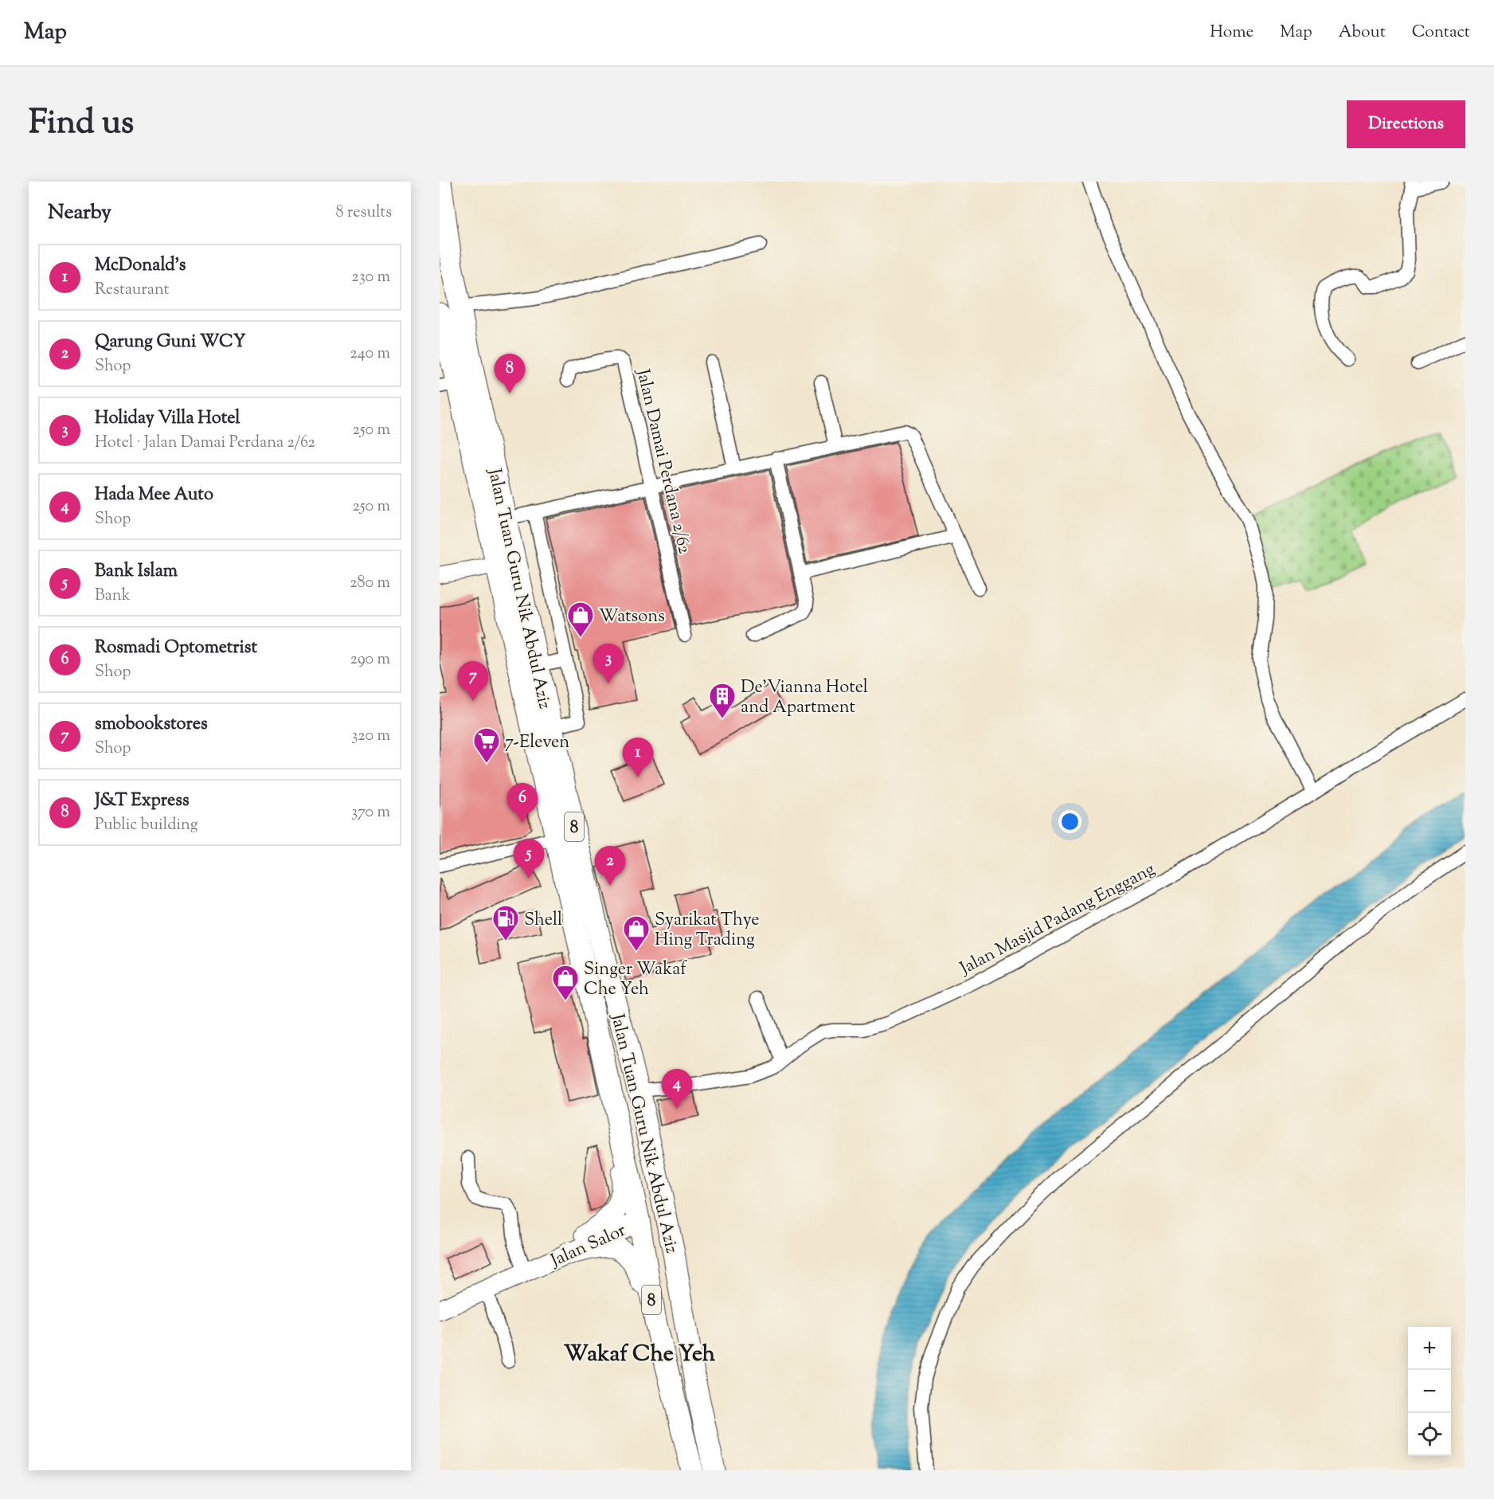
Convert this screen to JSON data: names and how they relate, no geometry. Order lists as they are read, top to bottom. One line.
{"streets":{"main road":["Jalan Tuan Guru Nik Abdul Aziz","8","Jalan Salor"],"street":["Jalan Damai Perdana 2/62","Jalan Masjid Padang Enggang"]},"crossings":[["Jalan Tuan Guru Nik Abdul Aziz","Jalan Masjid Padang Enggang"],["Jalan Tuan Guru Nik Abdul Aziz","Jalan Salor"]],"districts":["Wakaf Che Yeh"],"places":{"shop":["Watsons","Syarikat Thye Hing Trading","Singer Wakaf Che Yeh"],"building":["De'Vianna Hotel and Apartment"],"supermarket":["7-Eleven"],"fuel station":["Shell"]},"page":{"header":"Map","nav":["Home","Map","About","Contact"],"title":"Find us","buttons":"Directions","heading":["Nearby","8 results"],"list":[{"mark":"1","name":"McDonald's","note":"Restaurant","value":"230 m"},{"mark":"2","name":"Qarung Guni WCY","note":"Shop","value":"240 m"},{"mark":"3","name":"Holiday Villa Hotel","note":"Hotel · Jalan Damai Perdana 2/62","value":"250 m"},{"mark":"4","name":"Hada Mee Auto","note":"Shop","value":"250 m"},{"mark":"5","name":"Bank Islam","note":"Bank","value":"280 m"},{"mark":"6","name":"Rosmadi Optometrist","note":"Shop","value":"290 m"},{"mark":"7","name":"smobookstores","note":"Shop","value":"320 m"},{"mark":"8","name":"J&T Express","note":"Public building","value":"370 m"}],"pins":["8","3","7","1","6","5","2","4"],"map_buttons":["+","−"]}}
